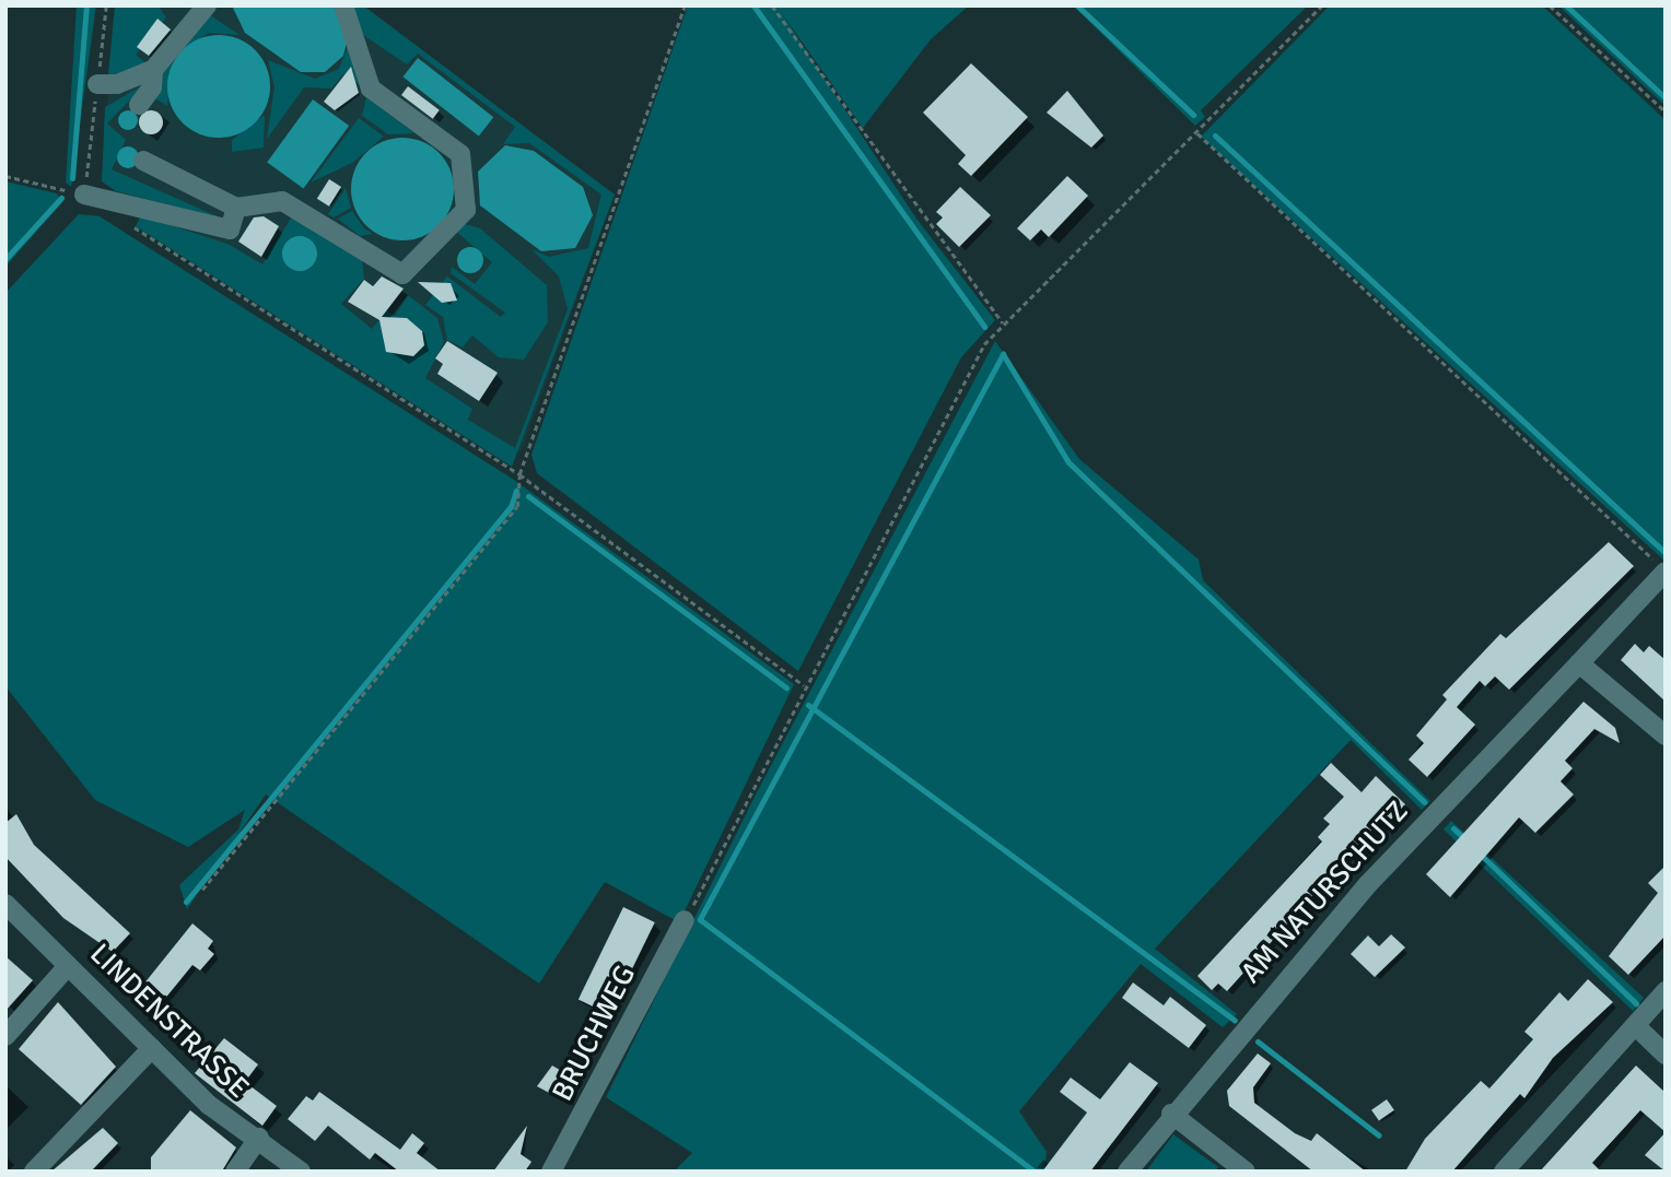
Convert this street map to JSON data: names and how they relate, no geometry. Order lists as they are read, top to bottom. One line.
{"streets":{"street":["AM NATURSCHUTZ","LINDENSTRASSE","BRUCHWEG"]}}
